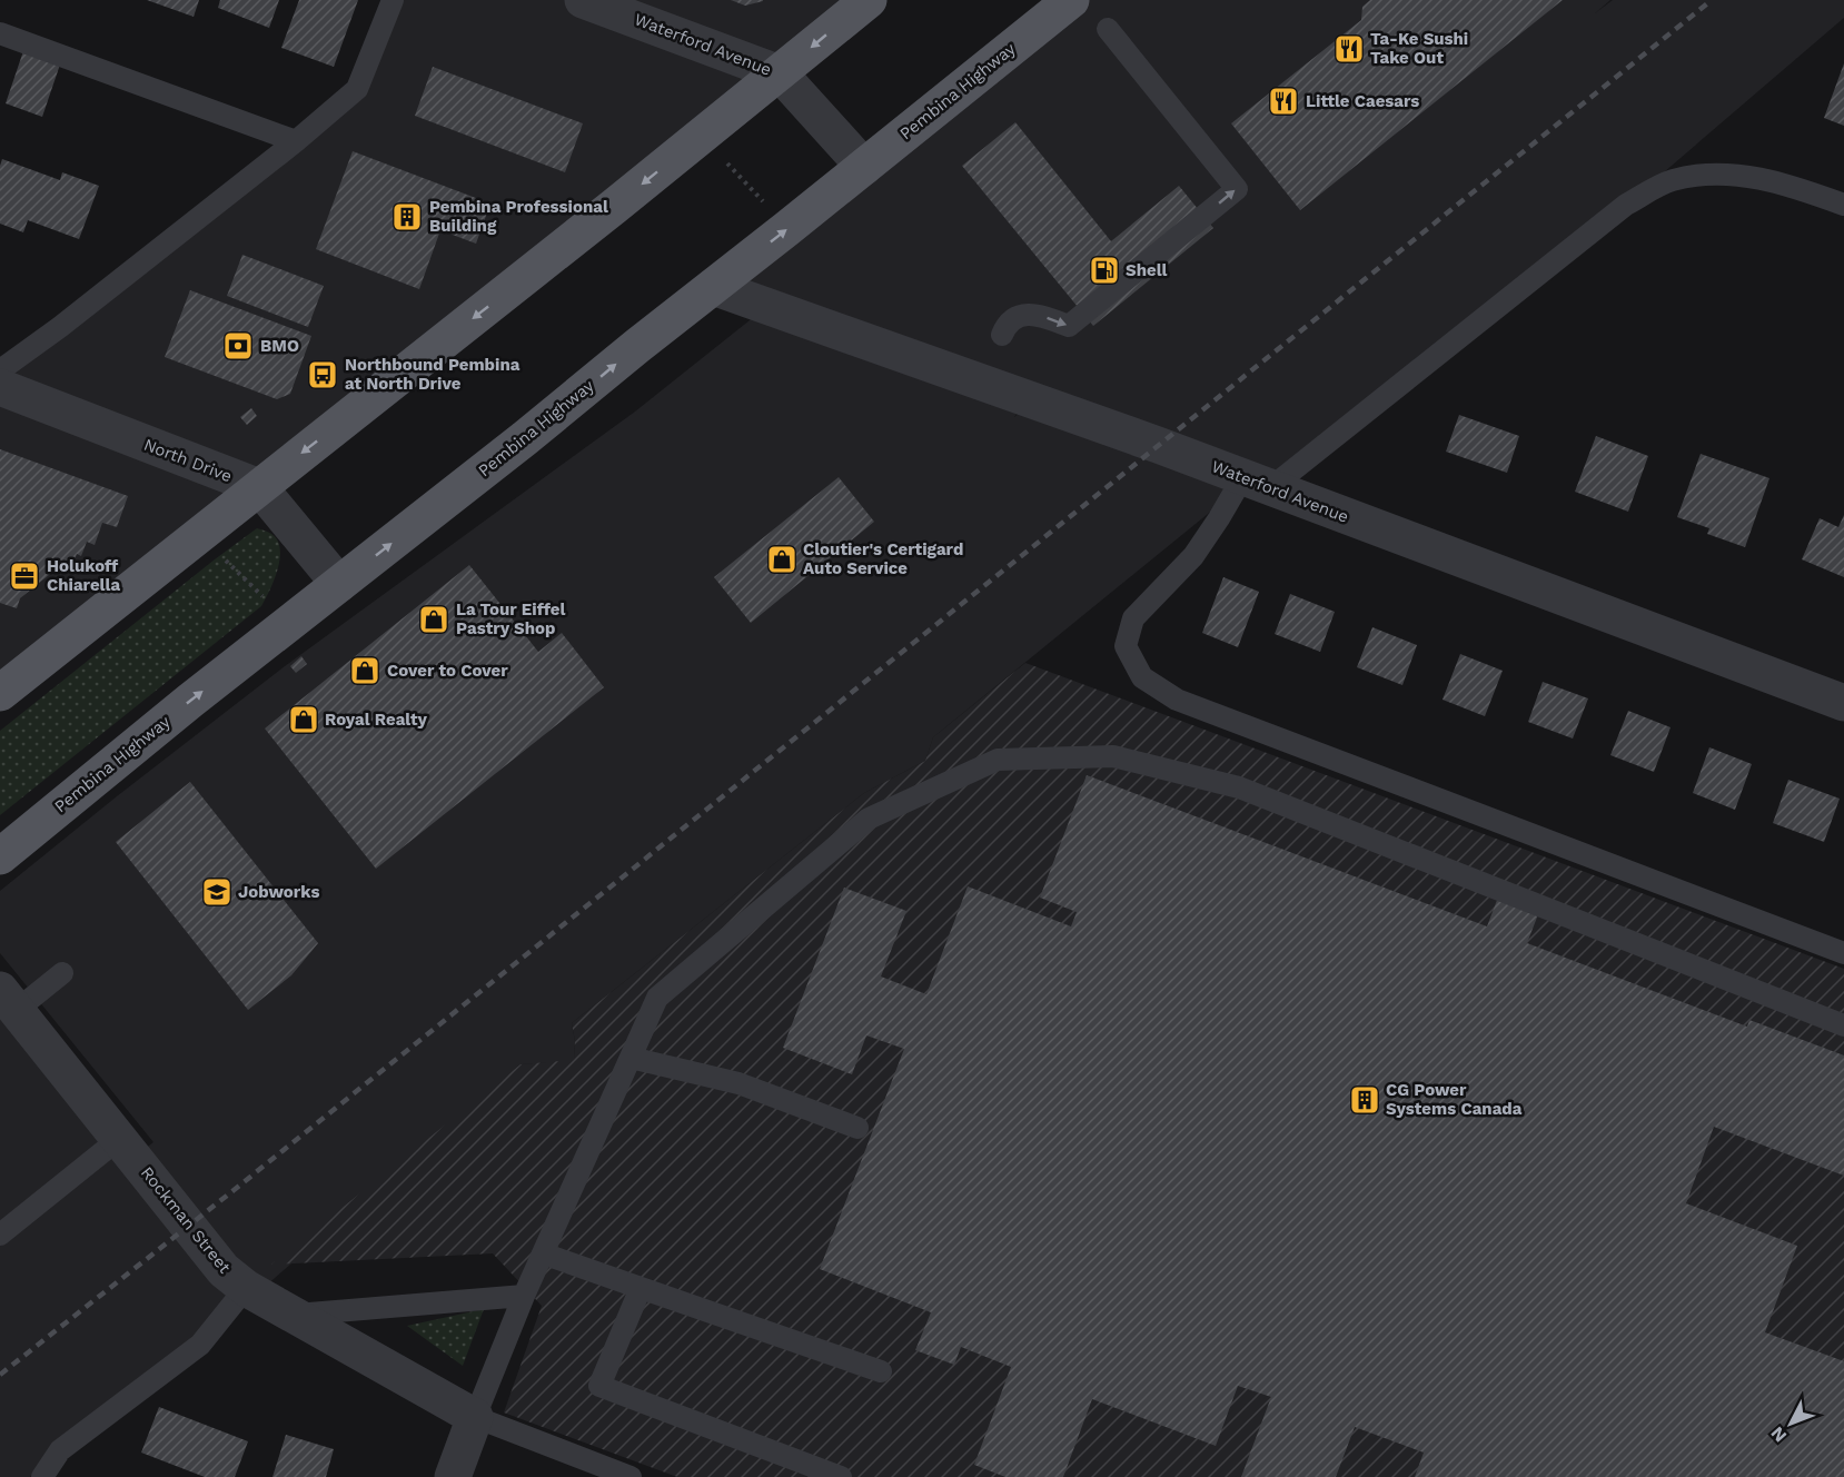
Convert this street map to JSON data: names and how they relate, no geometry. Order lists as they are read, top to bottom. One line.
{"streets":{"main road":["Pembina Highway"],"street":["Waterford Avenue","North Drive","Rockman Street"]},"crossings":[["Waterford Avenue","Pembina Highway"],["Pembina Highway","North Drive"]],"places":{"restaurant":["Ta-Ke Sushi Take Out","Little Caesars"],"building":["Pembina Professional Building","CG Power Systems Canada"],"fuel station":["Shell"],"bank":["BMO"],"bus stop":["Northbound Pembina at North Drive"],"shop":["Cloutier's Certigard Auto Service","La Tour Eiffel Pastry Shop","Cover to Cover","Royal Realty"],"office":["Holukoff Chiarella"],"school or university":["Jobworks"]},"north":"bottom left"}
